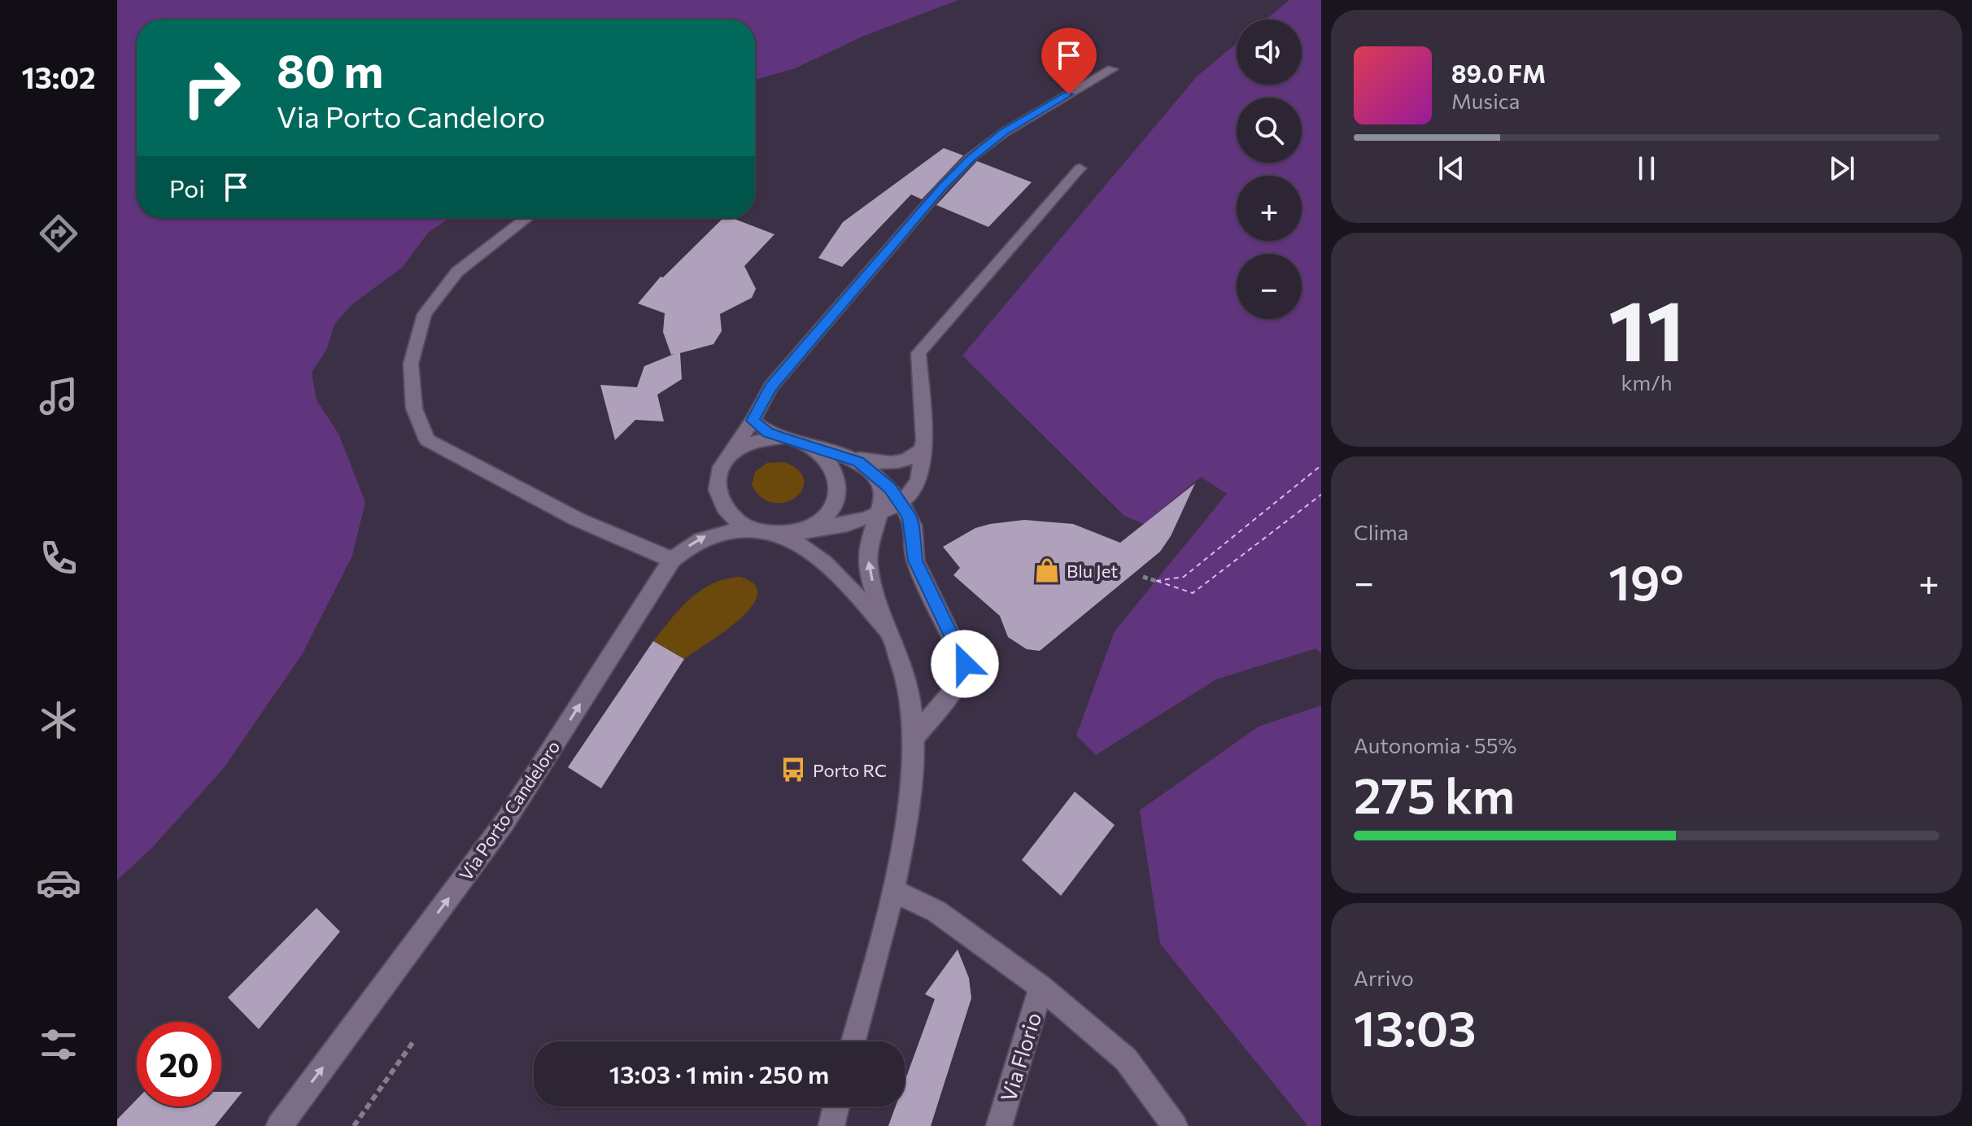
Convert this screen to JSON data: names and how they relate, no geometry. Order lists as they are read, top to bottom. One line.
{"streets":{"street":["Via Porto Candeloro","Via Florio"]},"one_way":["Via Porto Candeloro"],"places":{"shop":["Blu Jet"],"bus stop":["Porto RC"]},"page":{"tabs":"13:02","map_buttons":["+","−"],"turn":["80 m","Via Porto Candeloro"],"song":["89.0 FM","Musica"],"then":"Poi","tile":[["11","km/h"],"Clima",["Autonomia · 55%","275 km"],["Arrivo","13:03"]],"heat":["−","19°","+"],"limit":"20","trip":"13:03 · 1 min · 250 m"}}
